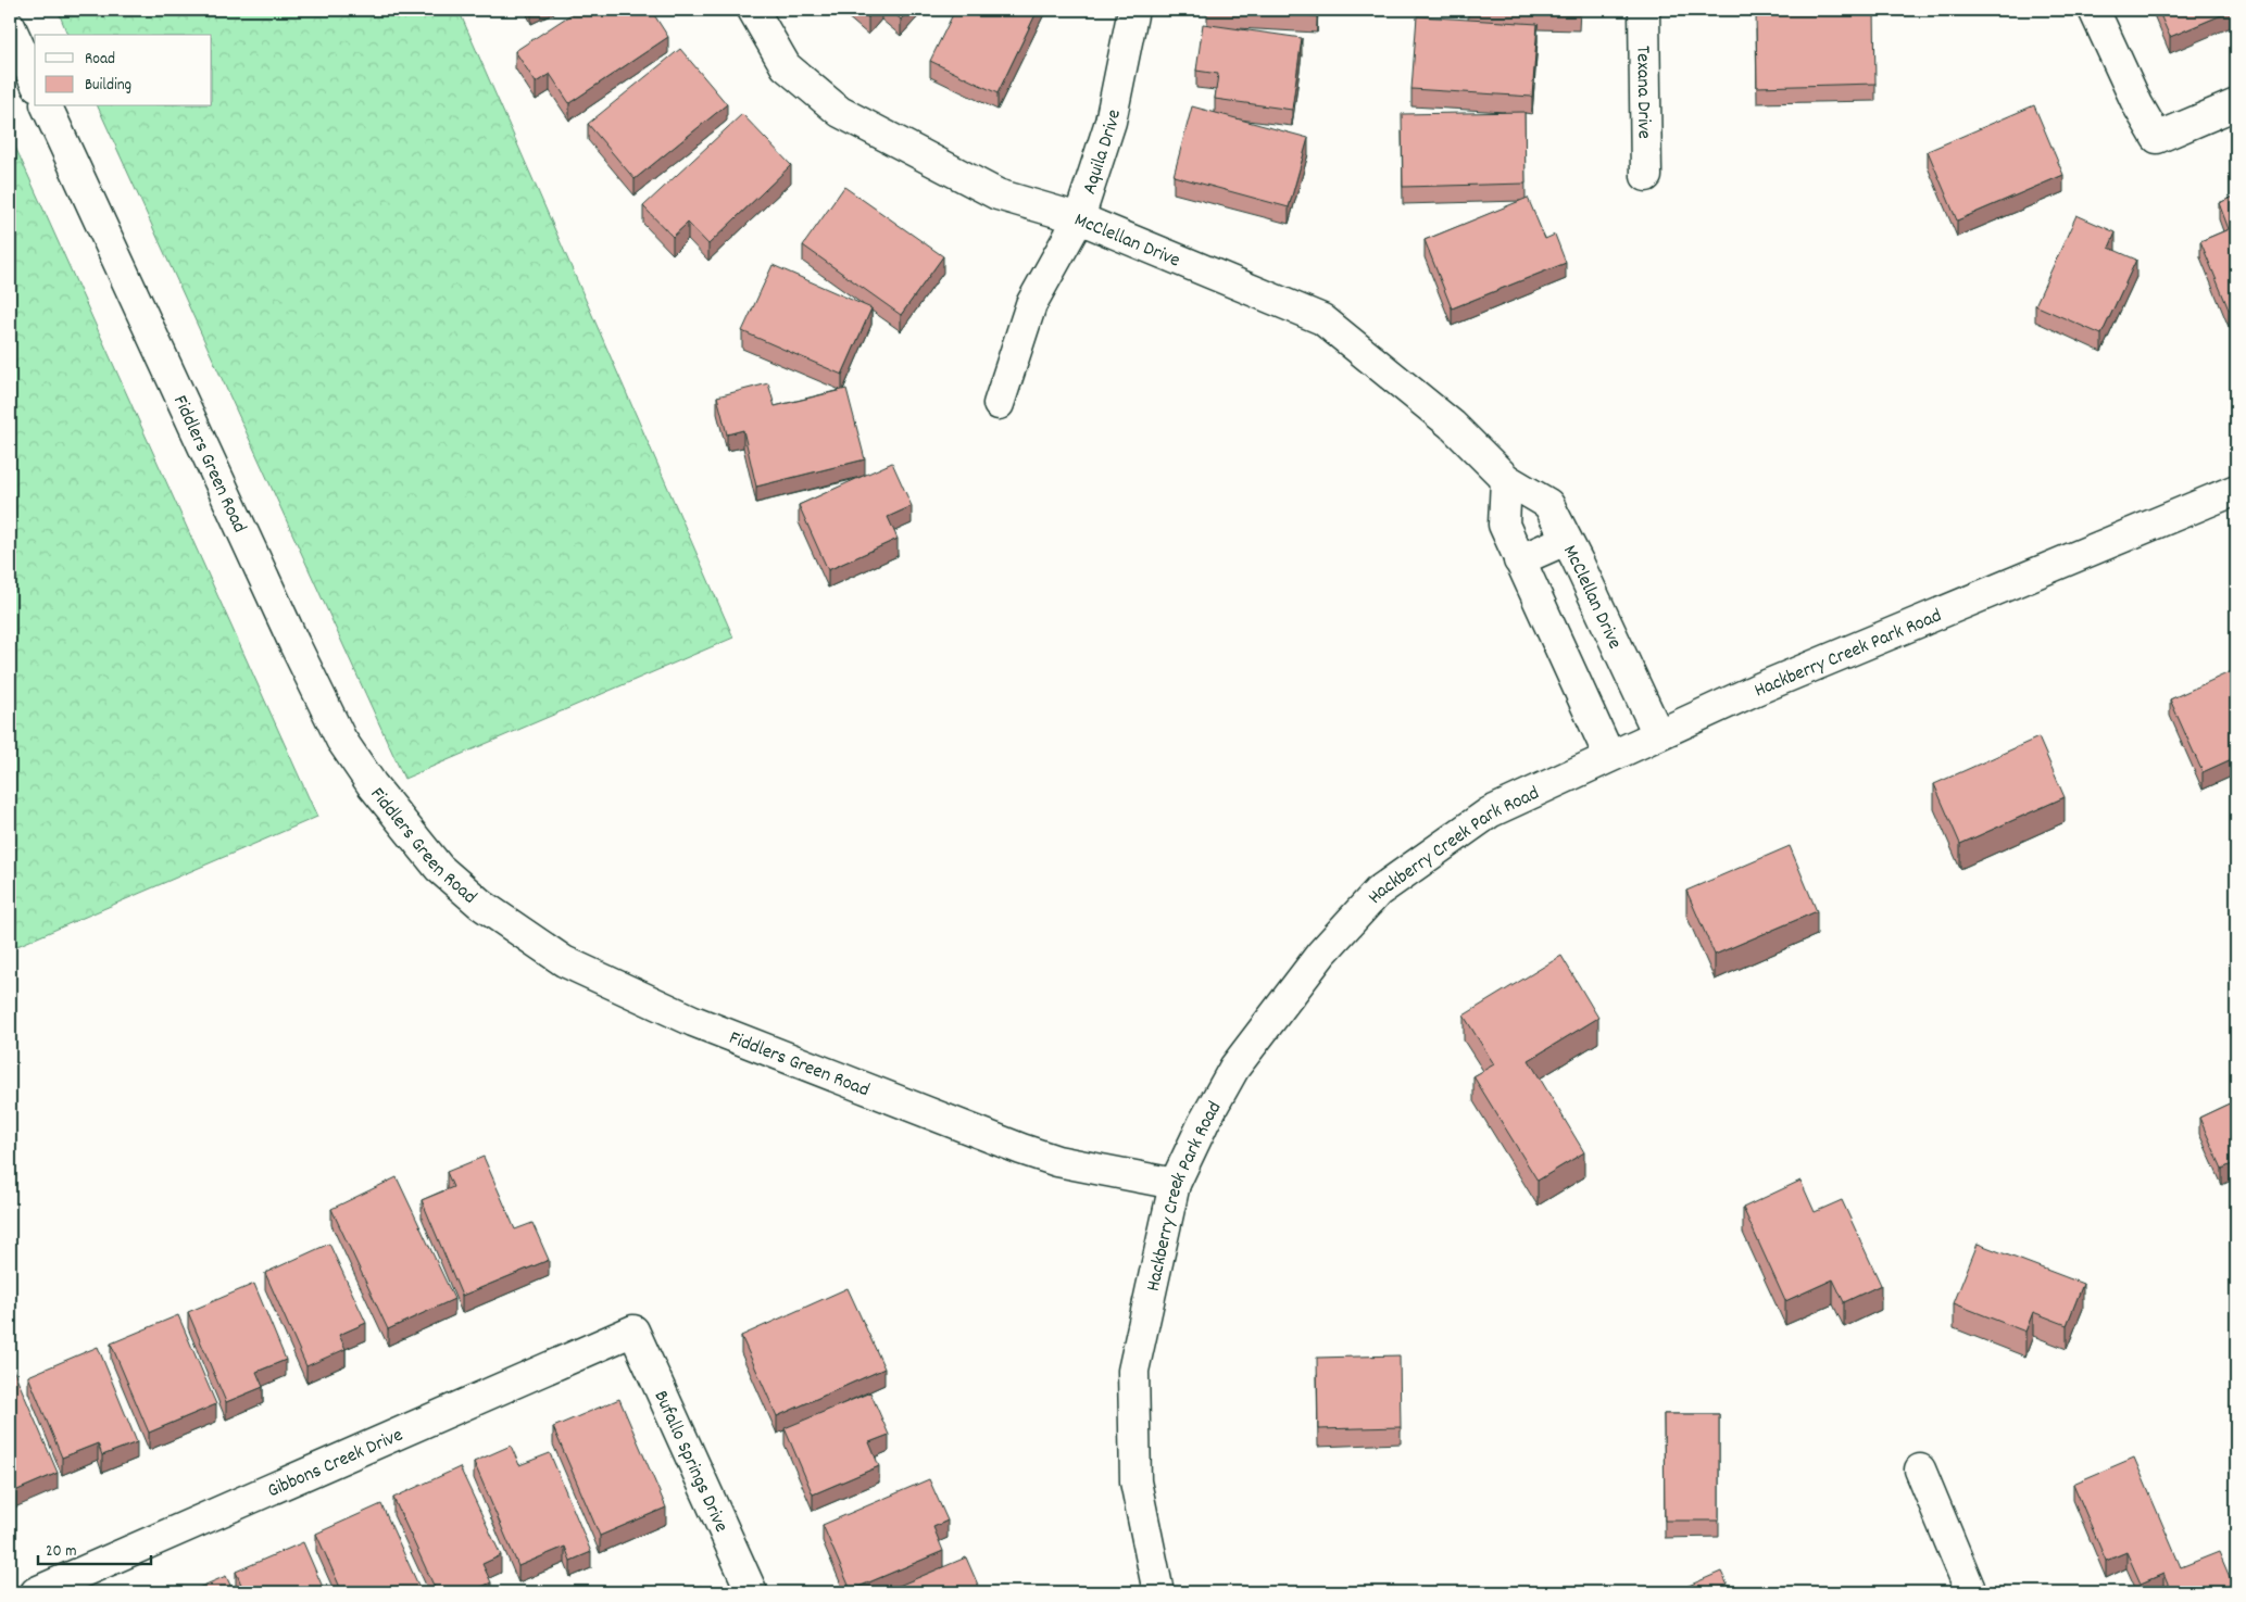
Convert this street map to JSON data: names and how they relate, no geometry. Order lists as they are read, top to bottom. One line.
{"streets":{"street":["Texana Drive","Aquila Drive","McClellan Drive","Fiddlers Green Road","Hackberry Creek Park Road","Gibbons Creek Drive","Bufallo Springs Drive"]},"crossings":[["Aquila Drive","McClellan Drive"],["McClellan Drive","Hackberry Creek Park Road"],["Fiddlers Green Road","Hackberry Creek Park Road"],["Gibbons Creek Drive","Bufallo Springs Drive"]],"legend":["Road","Building"],"scale_bar":"20 m"}
